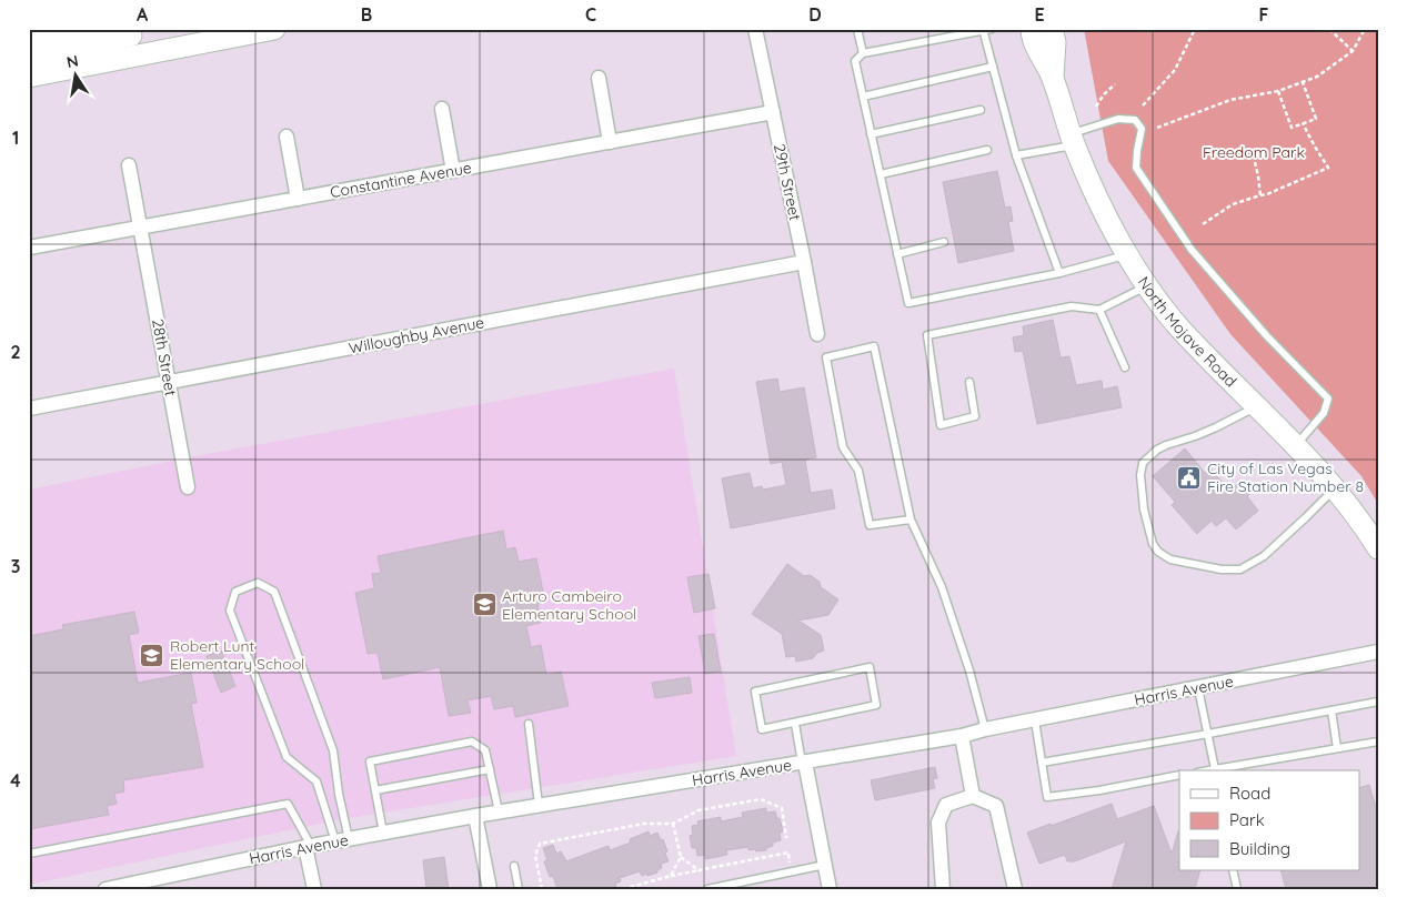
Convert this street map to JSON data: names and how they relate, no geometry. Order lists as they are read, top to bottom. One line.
{"streets":{"street":["Constantine Avenue","29th Street","North Mojave Road","Willoughby Avenue","28th Street","Harris Avenue"]},"crossings":[["Constantine Avenue","29th Street"],["Constantine Avenue","28th Street"],["29th Street","Willoughby Avenue"],["Willoughby Avenue","28th Street"]],"parks":["Freedom Park"],"places":{"public building":["City of Las Vegas Fire Station Number 8"],"school or university":["Arturo Cambeiro Elementary School","Robert Lunt Elementary School"]},"legend":["Road","Park","Building"],"north":"top","grid":{"columns":["A","B","C","D","E","F"],"rows":["1","2","3","4"]}}
